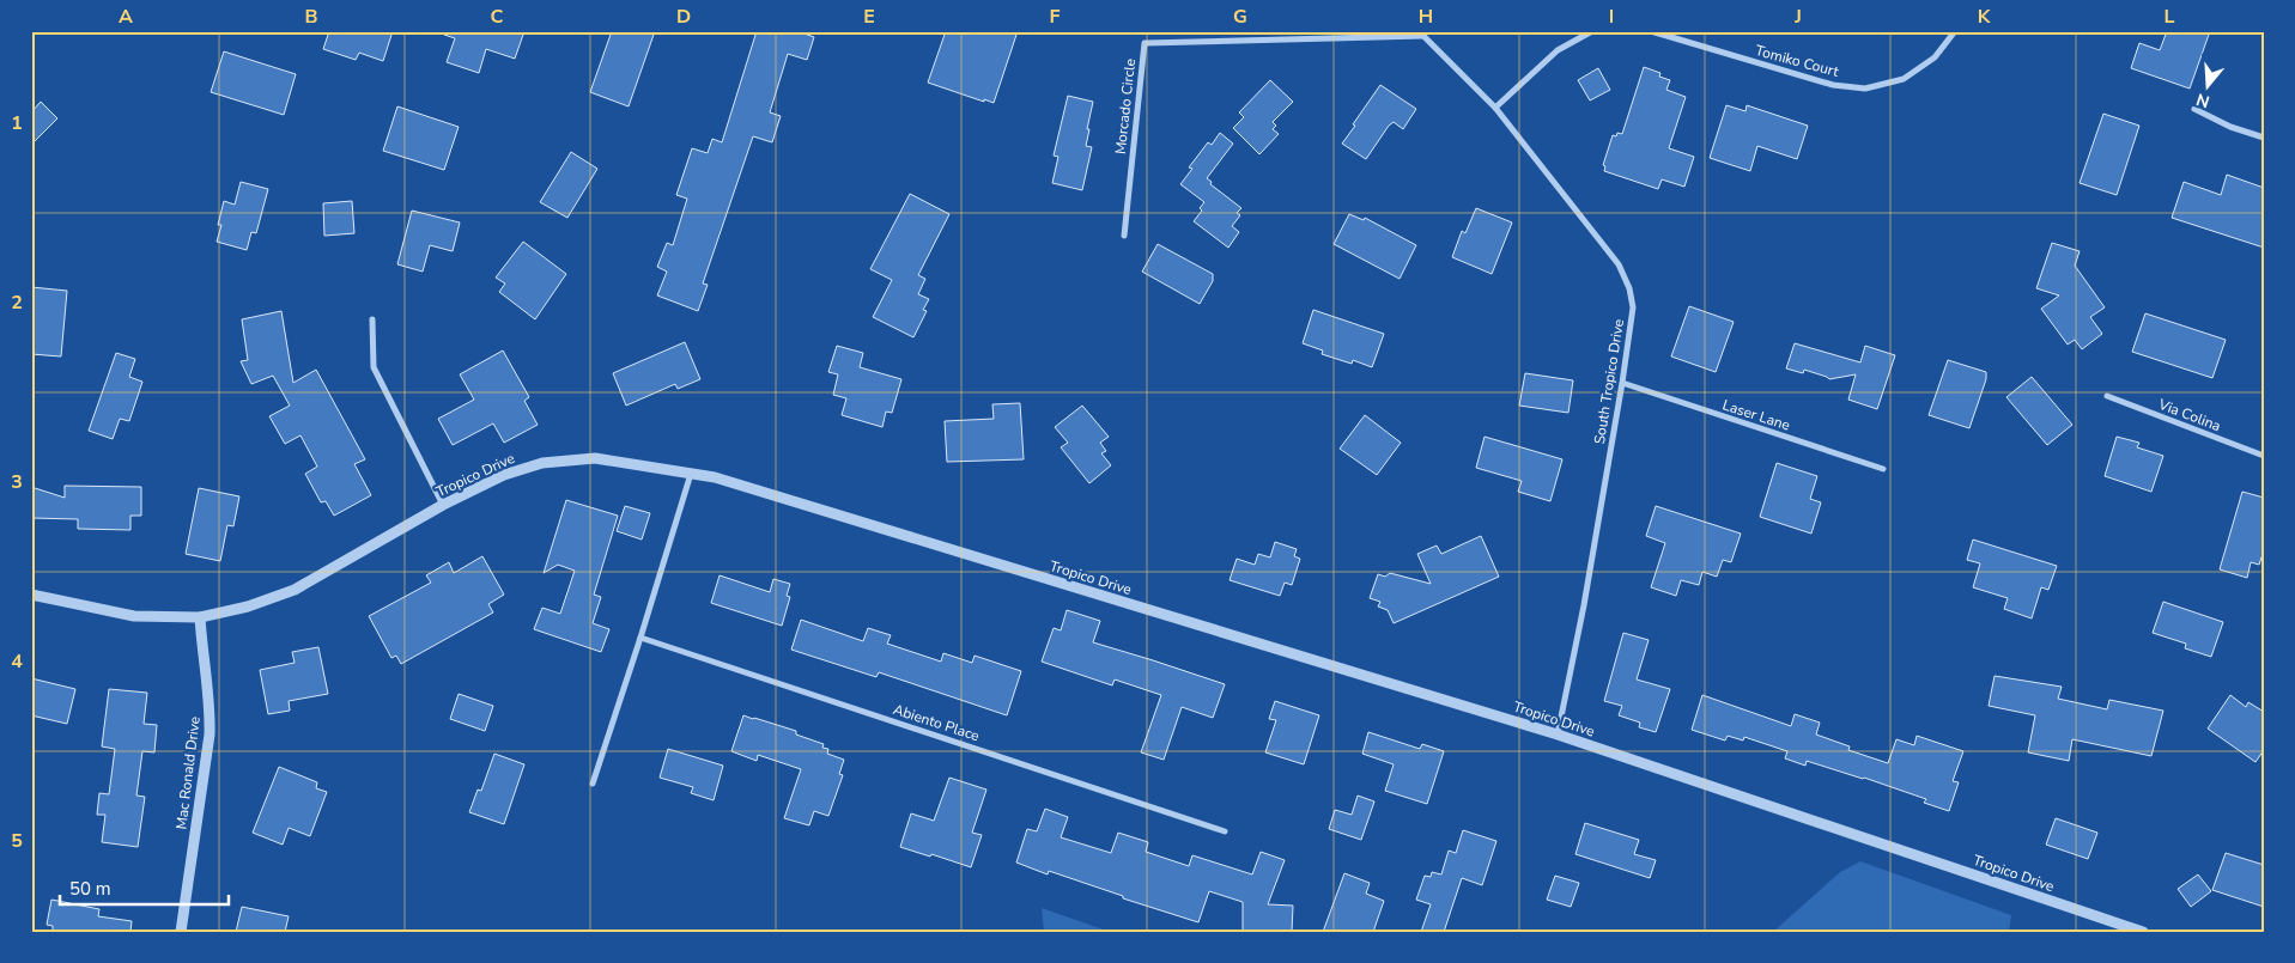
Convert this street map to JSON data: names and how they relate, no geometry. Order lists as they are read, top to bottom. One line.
{"streets":{"street":["Tomiko Court","Morcado Circle","South Tropico Drive","Laser Lane","Via Colina","Tropico Drive","Abiento Place","Mac Ronald Drive"]},"crossings":[["Morcado Circle","South Tropico Drive"],["South Tropico Drive","Laser Lane"],["South Tropico Drive","Tropico Drive"],["Tropico Drive","Mac Ronald Drive"]],"scale_bar":"50 m","north":"bottom","grid":{"columns":["A","B","C","D","E","F","G","H","I","J","K","L"],"rows":["1","2","3","4","5"]}}
